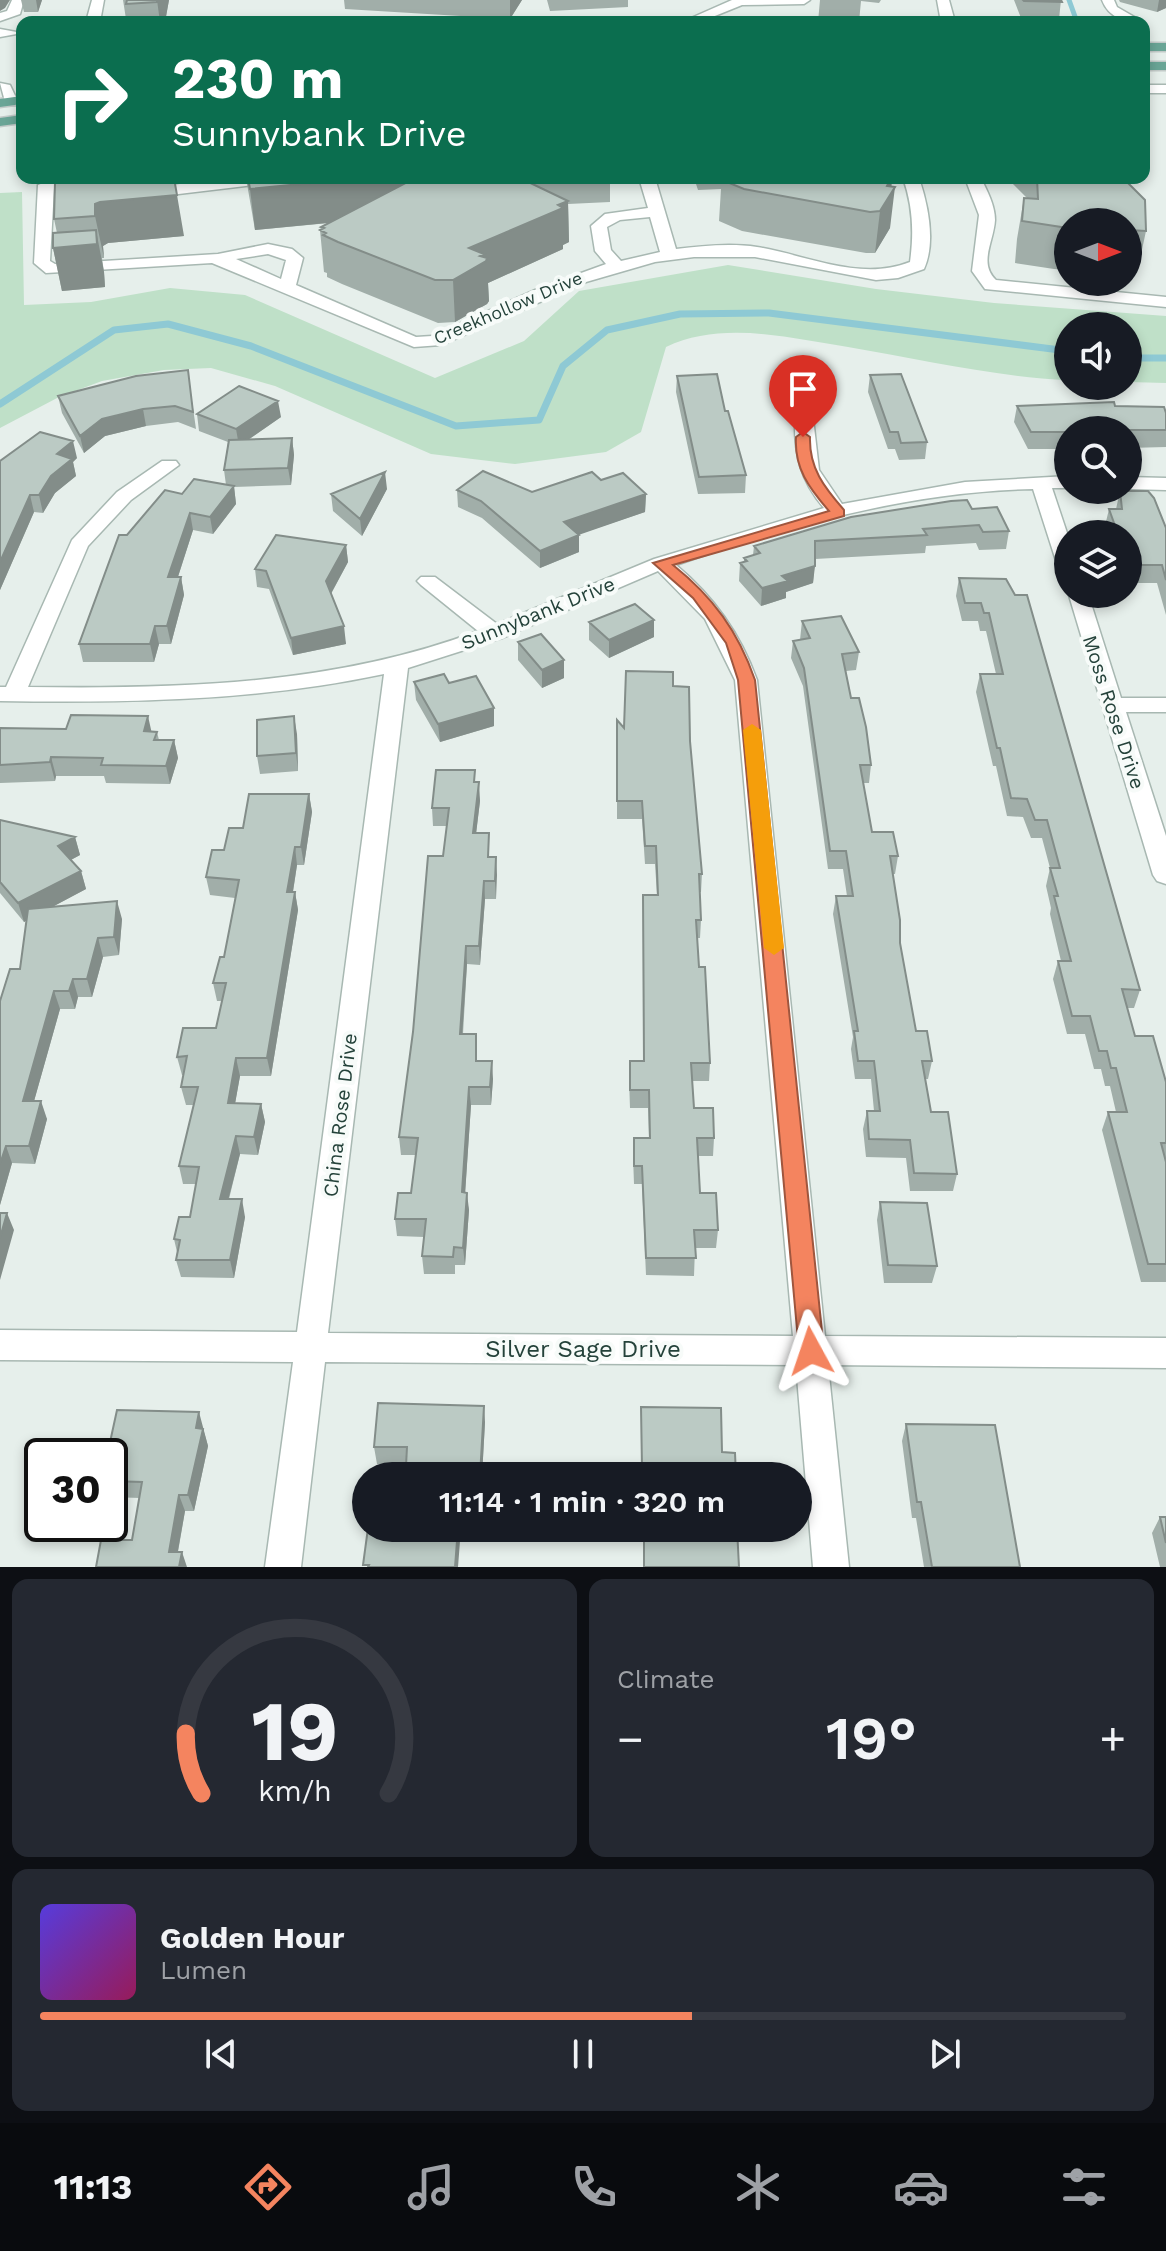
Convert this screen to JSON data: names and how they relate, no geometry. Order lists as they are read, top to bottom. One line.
{"streets":{"street":["Creekhollow Drive","Sunnybank Drive","Moss Rose Drive","China Rose Drive","Silver Sage Drive"]},"crossings":[["Sunnybank Drive","China Rose Drive"],["China Rose Drive","Silver Sage Drive"]],"north":"right","page":{"turn":["230 m","Sunnybank Drive"],"limit":"30","trip":"11:14 · 1 min · 320 m","tile":"Climate","heat":["−","19°","+"],"song":["Golden Hour","Lumen"],"tabs":"11:13","gauge":["19","km/h"]}}
